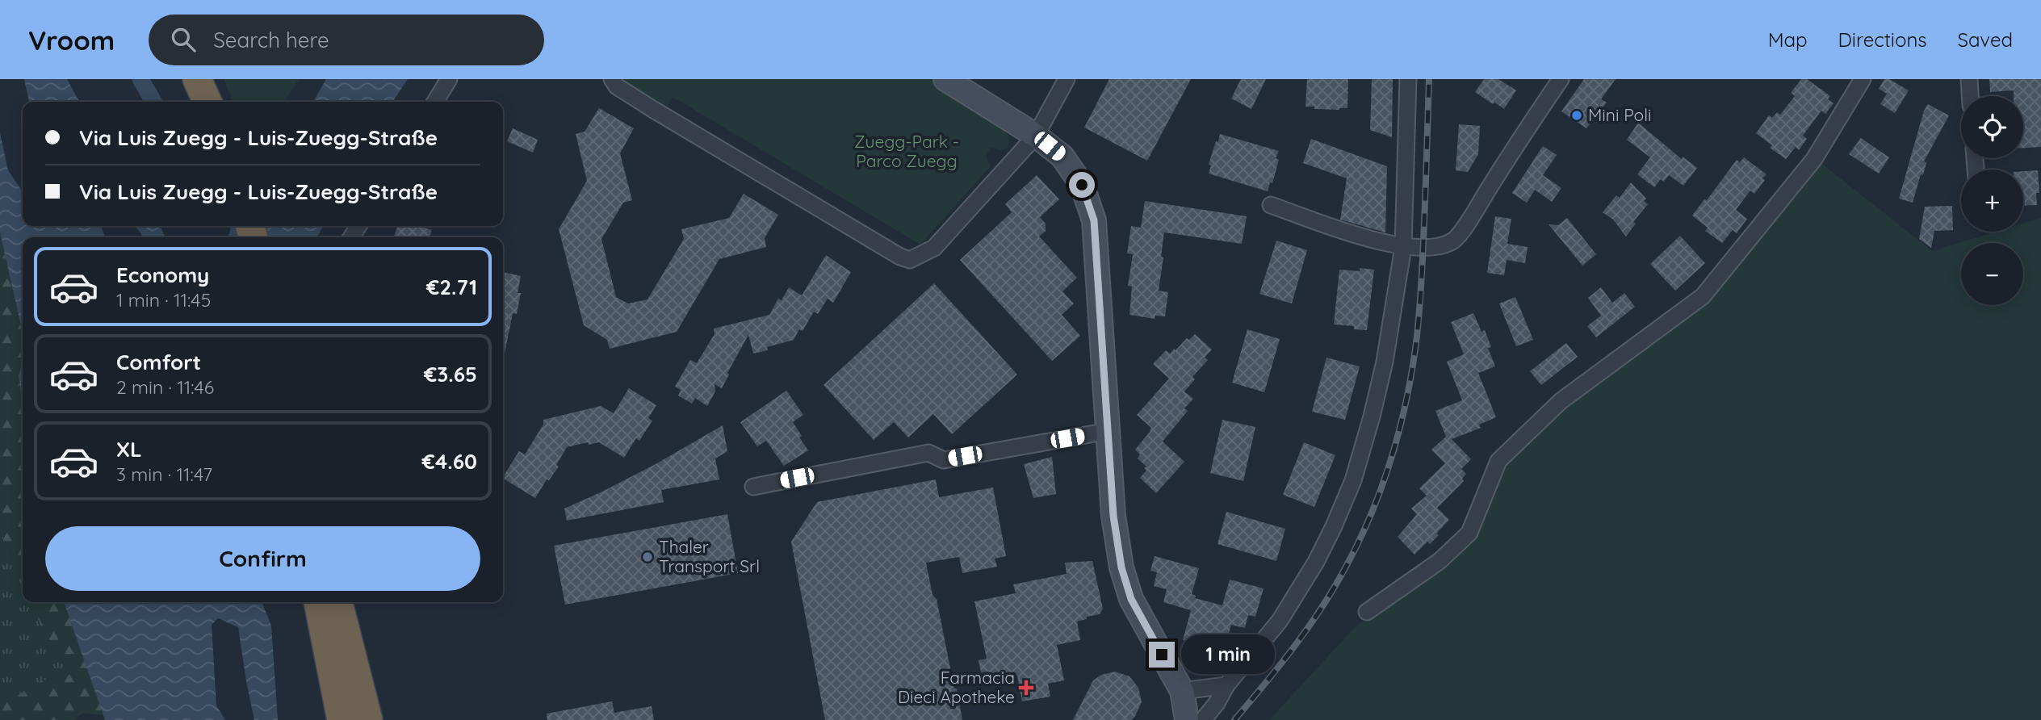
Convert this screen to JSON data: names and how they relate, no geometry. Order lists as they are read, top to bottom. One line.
{"parks":["Zuegg-Park - Parco Zuegg"],"places":{"other":["Mini Poli","Thaler Transport Srl"],"health":["Farmacia Dieci Apotheke"]},"page":{"header":"Vroom","search":"Search here","nav":["Map","Directions","Saved"],"map_buttons":["+","−"],"banner":["Via Luis Zuegg - Luis-Zuegg-Straße","Via Luis Zuegg - Luis-Zuegg-Straße"],"list":[{"name":"Economy","note":"1 min · 11:45","value":"€2.71"},{"name":"Comfort","note":"2 min · 11:46","value":"€3.65"},{"name":"XL","note":"3 min · 11:47","value":"€4.60"}],"buttons":"Confirm","bubble":"1 min"}}
